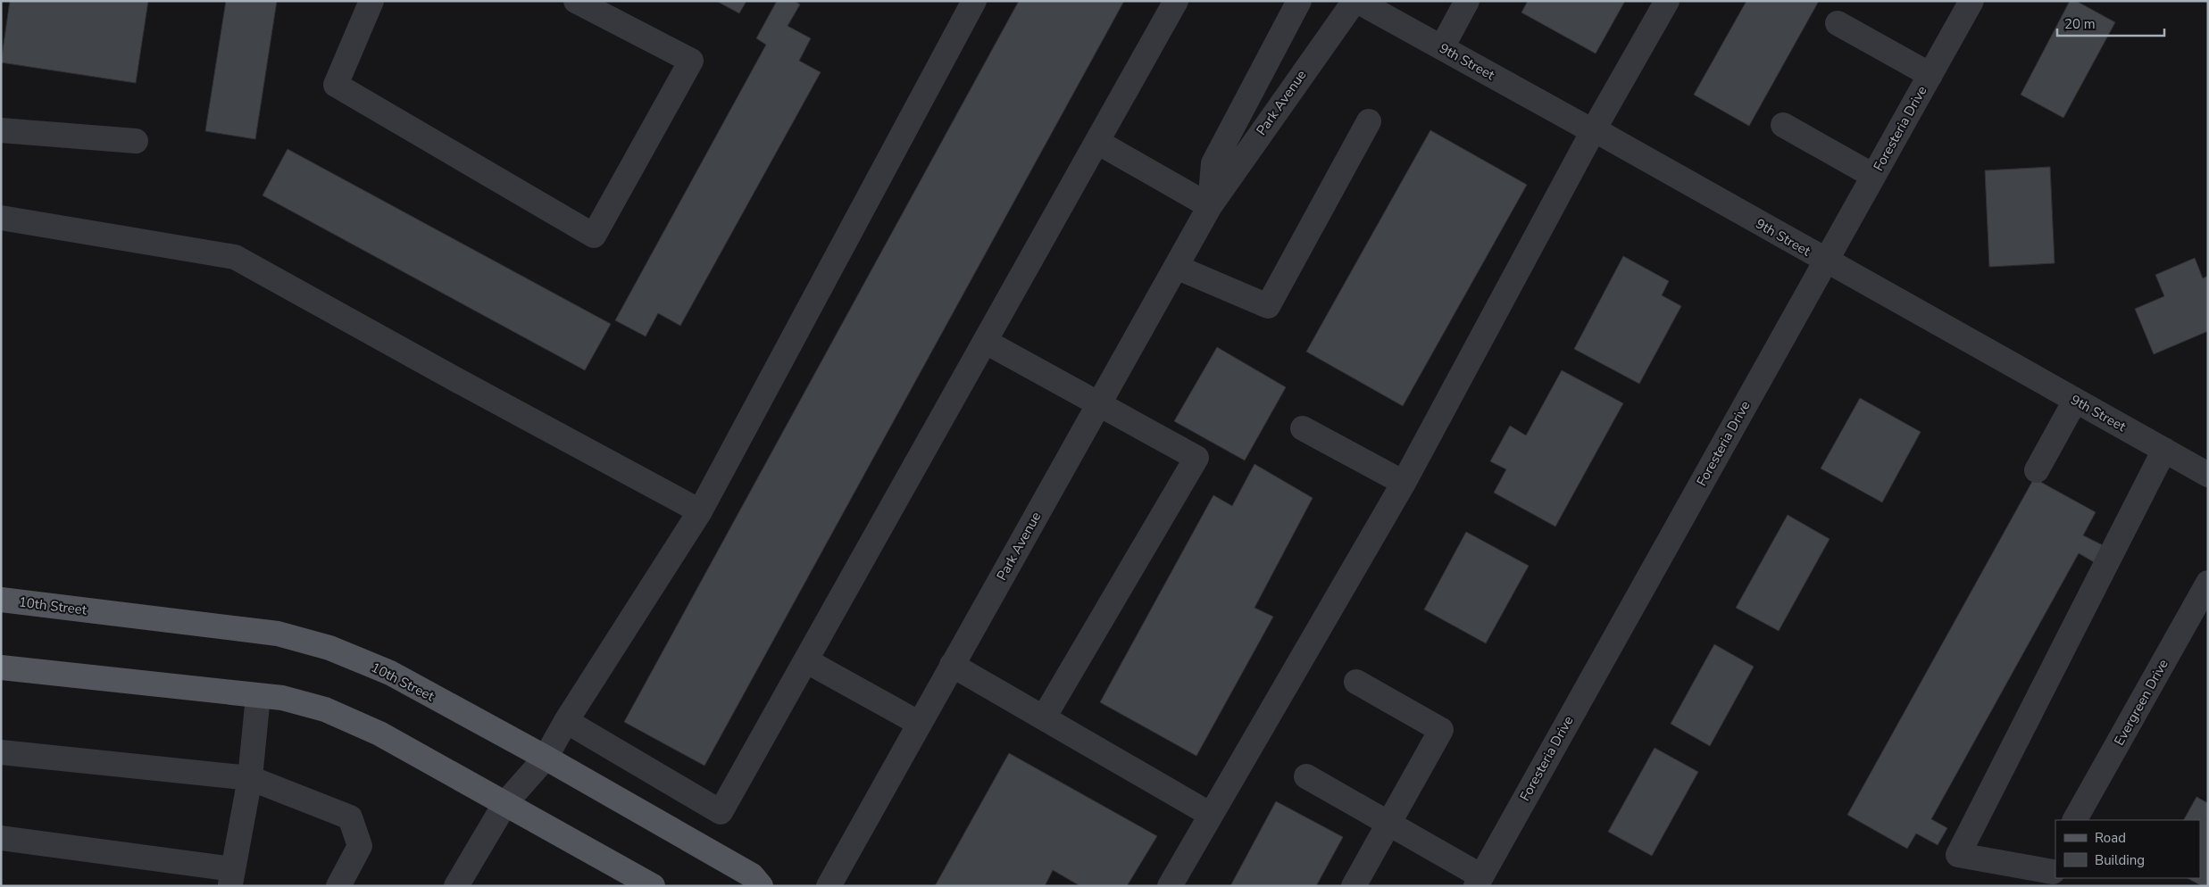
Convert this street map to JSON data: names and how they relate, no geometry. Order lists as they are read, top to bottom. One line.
{"streets":{"main road":["10th Street"],"street":["9th Street","Park Avenue","Foresteria Drive","Evergreen Drive"]},"crossings":[["9th Street","Park Avenue"],["9th Street","Foresteria Drive"]],"legend":["Road","Building"],"scale_bar":"20 m"}
